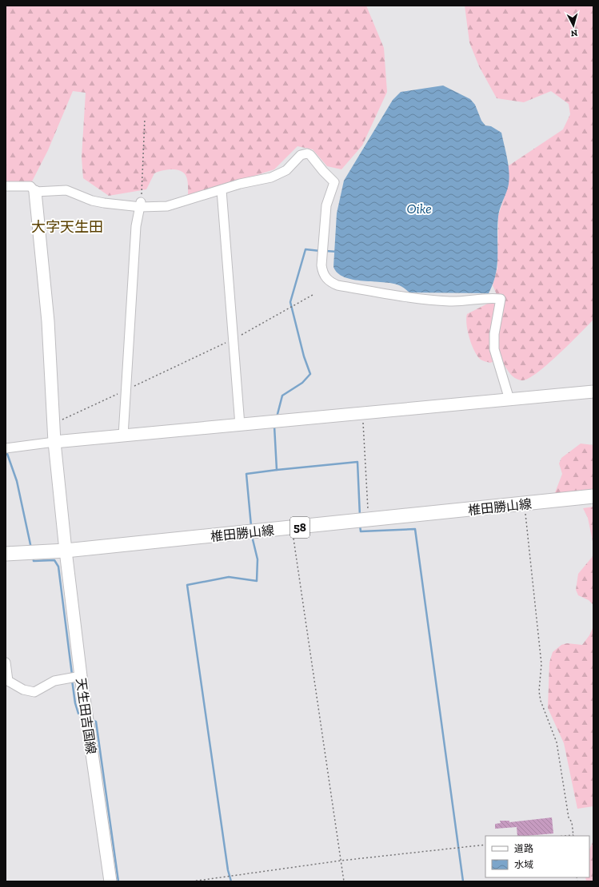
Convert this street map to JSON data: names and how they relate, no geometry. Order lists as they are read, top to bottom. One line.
{"streets":{"main road":["椎田勝山線","58"],"street":["天生田吉国線"]},"crossings":[["椎田勝山線","天生田吉国線"]],"districts":["大字天生田"],"water":["Oike"],"legend":["道路","水域"],"north":"bottom"}
